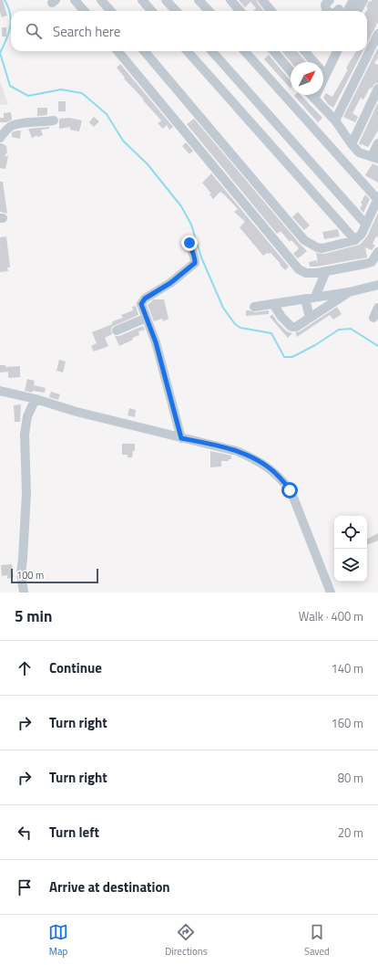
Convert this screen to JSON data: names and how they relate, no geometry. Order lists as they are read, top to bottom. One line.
{"scale_bar":"100 m","north":"top right","page":{"search":"Search here","scale":"100 m","heading":["5 min","Walk · 400 m"],"list":[["Continue","140 m"],["Turn right","160 m"],["Turn right","80 m"],["Turn left","20 m"],"Arrive at destination"],"nav":["Map","Directions","Saved"]}}
